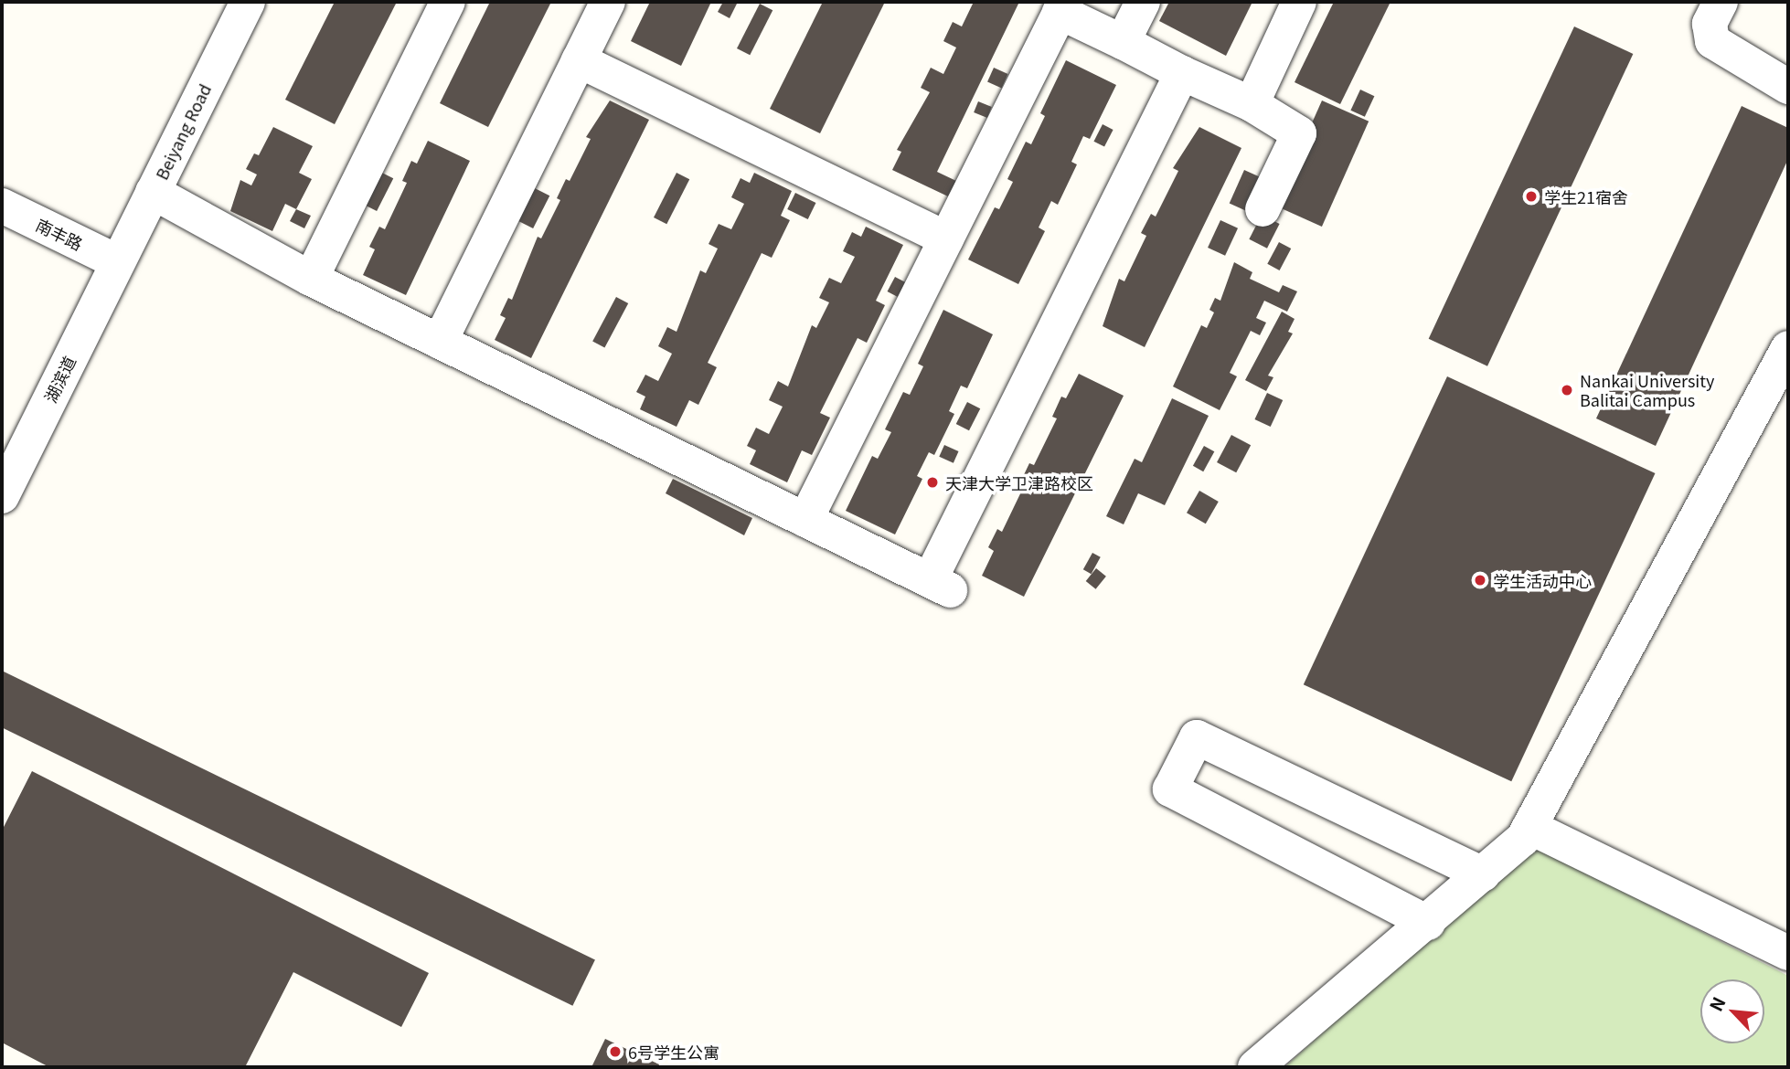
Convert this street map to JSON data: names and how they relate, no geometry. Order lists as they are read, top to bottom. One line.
{"streets":{"street":["Beiyang Road","南丰路","湖滨道"]},"crossings":[["Beiyang Road","南丰路"],["Beiyang Road","湖滨道"],["南丰路","湖滨道"]],"places":["学生21宿舍","Nankai University Balitai Campus","天津大学卫津路校区","学生活动中心","6号学生公寓"],"north":"top left"}
